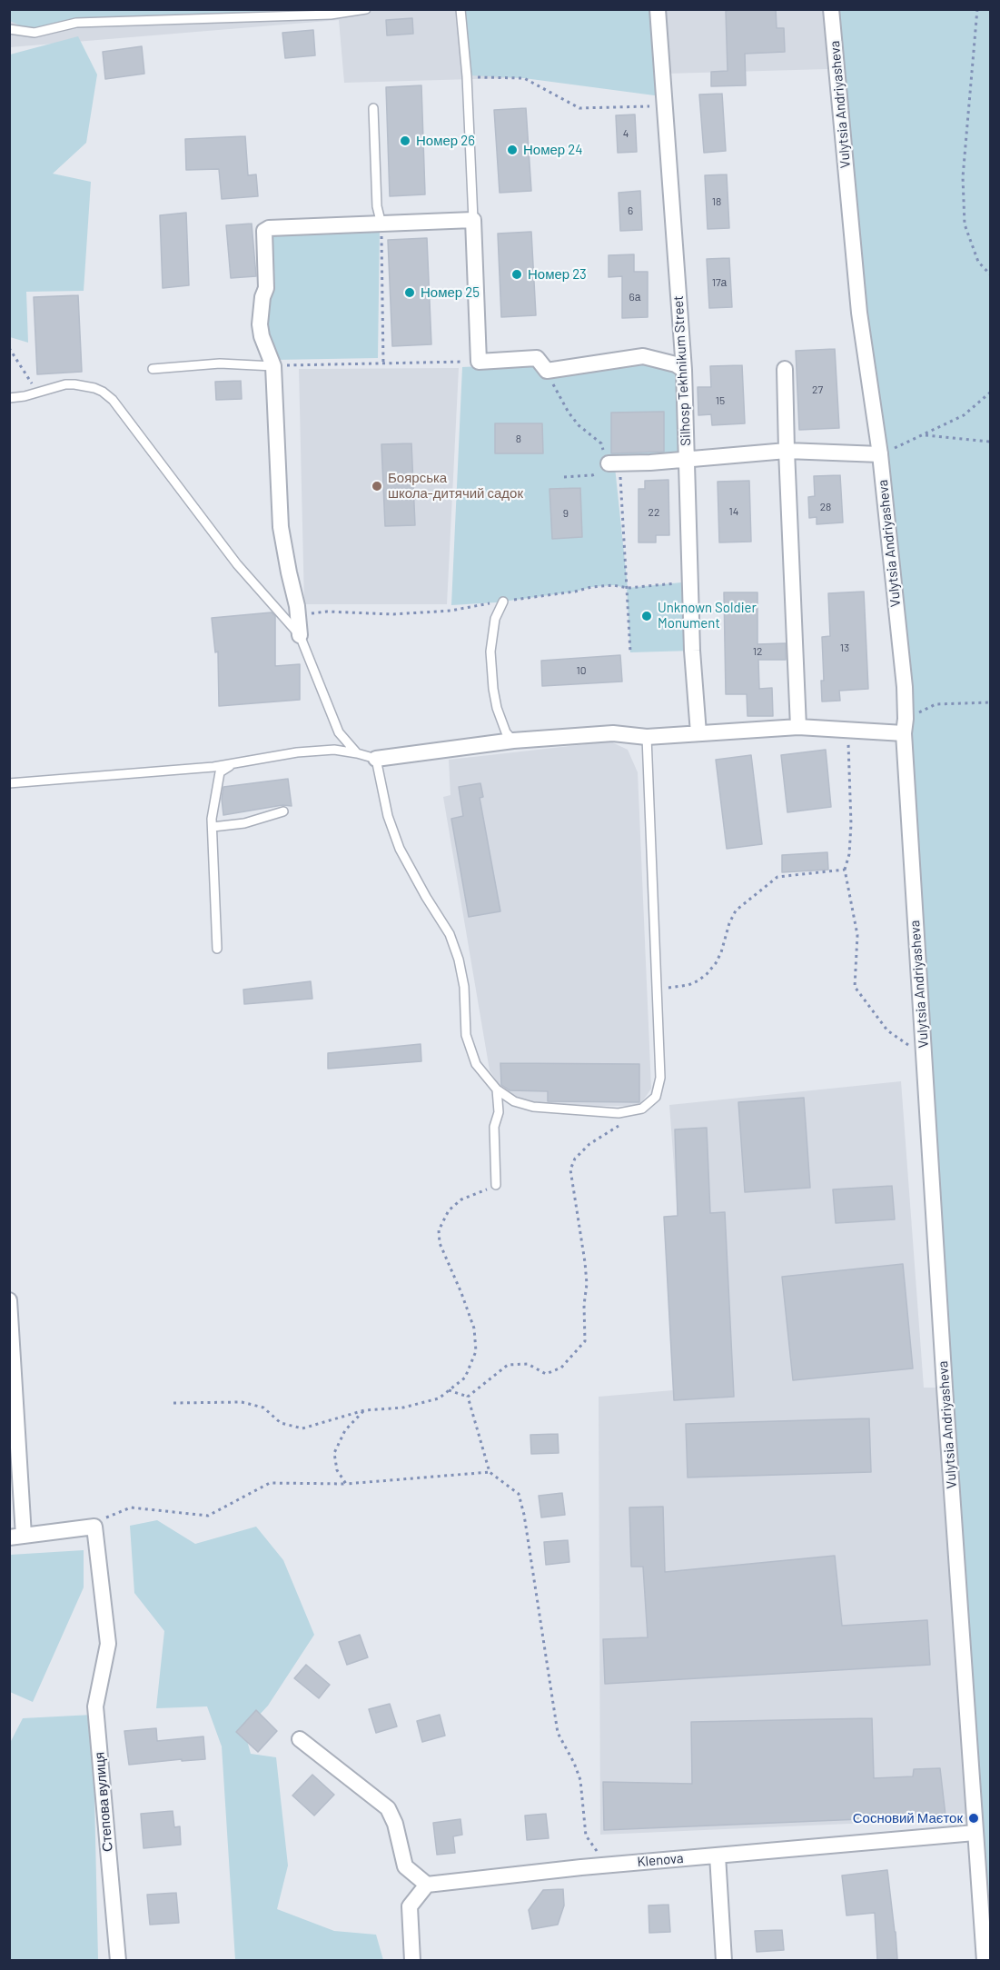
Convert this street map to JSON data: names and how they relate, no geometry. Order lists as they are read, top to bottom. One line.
{"streets":{"street":["Vulytsia Andriyasheva","Silhosp Tekhnikum Street","Степова вулиця","Klenova"]},"crossings":[["Vulytsia Andriyasheva","Klenova"]],"places":["Номер 26","Номер 24","Номер 23","Номер 25","Боярська школа-дитячий садок","Unknown Soldier Monument","Сосновий Маєток"],"house_numbers":["4","18","6","17а","6а","27","15","8","28","14","22","9","13","12","10"]}
